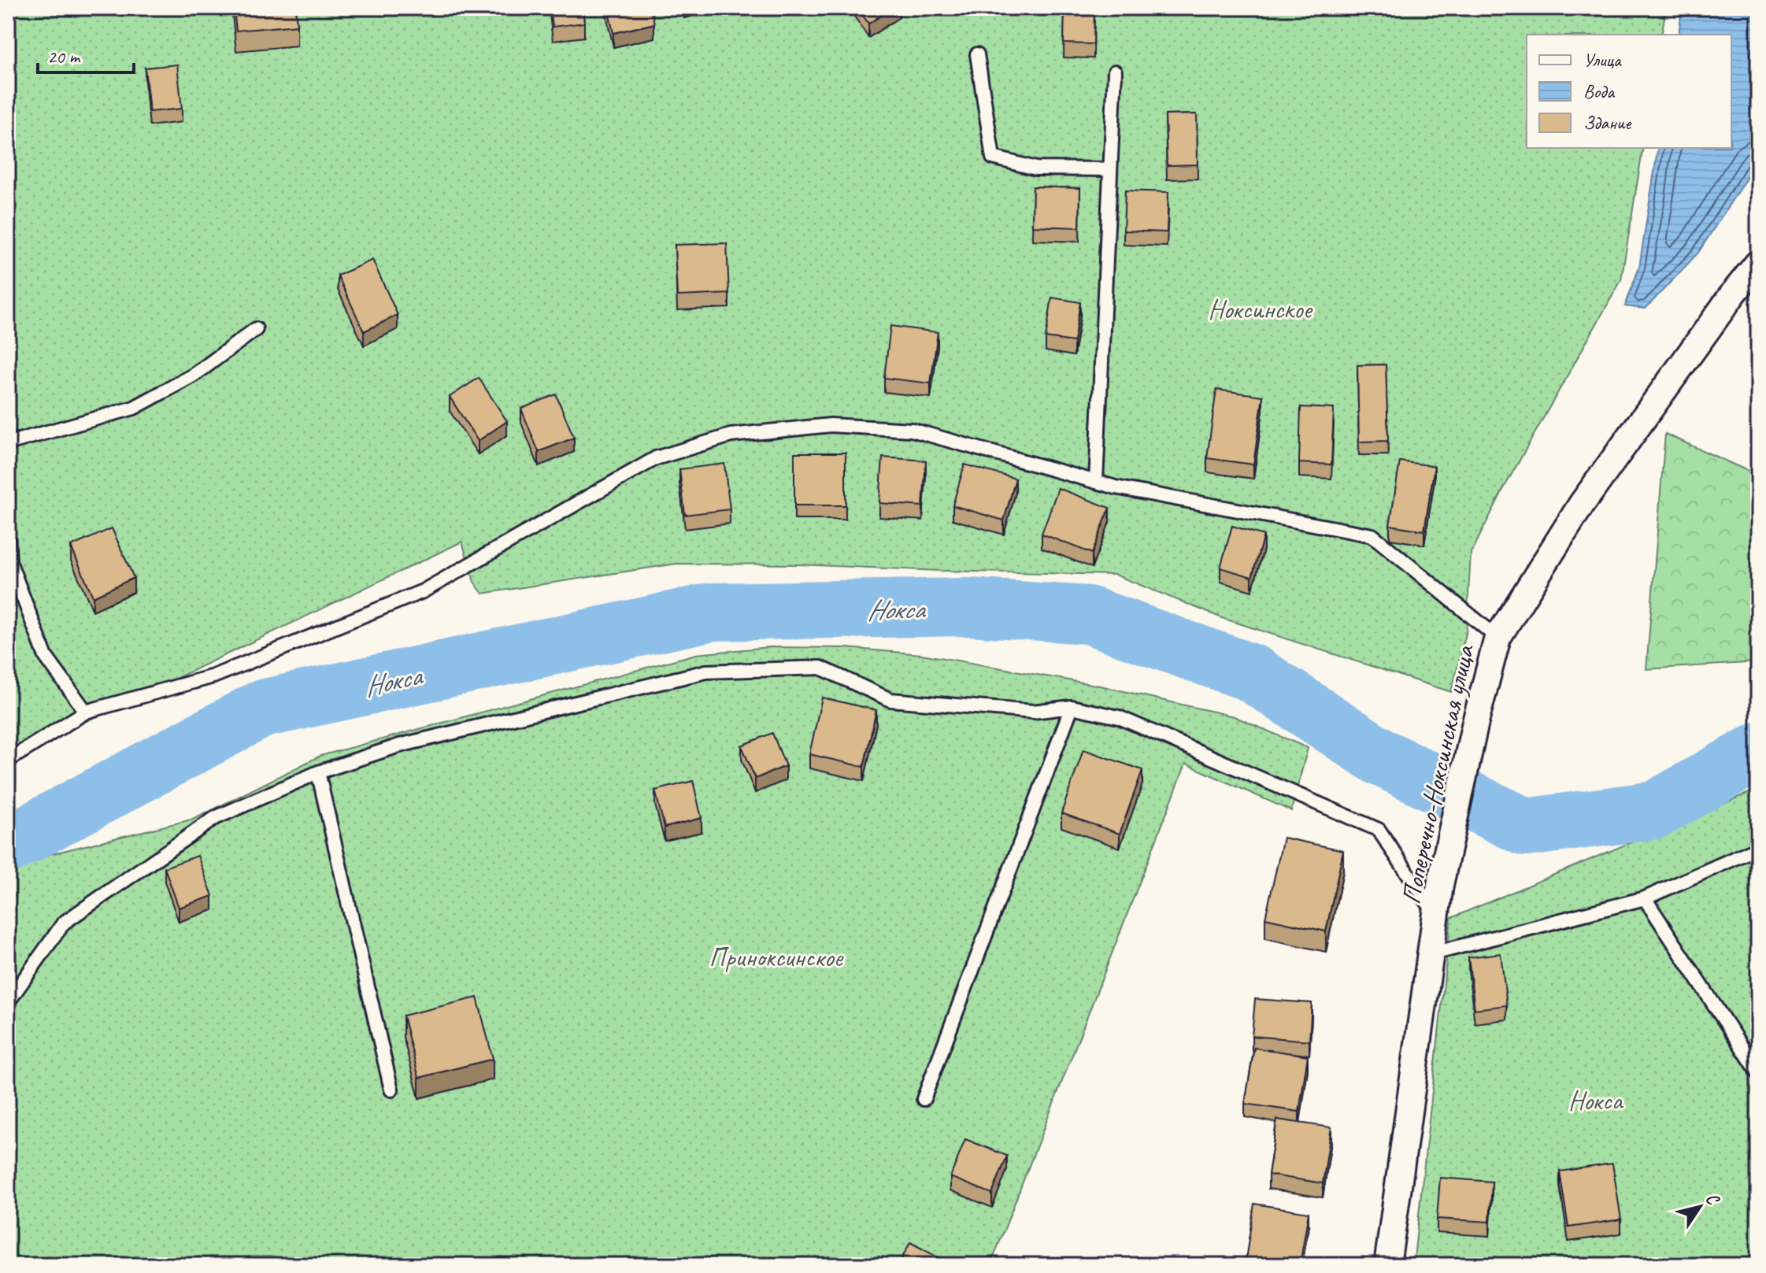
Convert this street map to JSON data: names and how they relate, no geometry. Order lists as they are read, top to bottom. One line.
{"streets":{"street":["Поперечно-Ноксинская улица"]},"water":["Нокса"],"parks":["Ноксинское","Приноксинское","Нокса"],"legend":["Улица","Вода","Здание"],"scale_bar":"20 m","north":"top right"}
